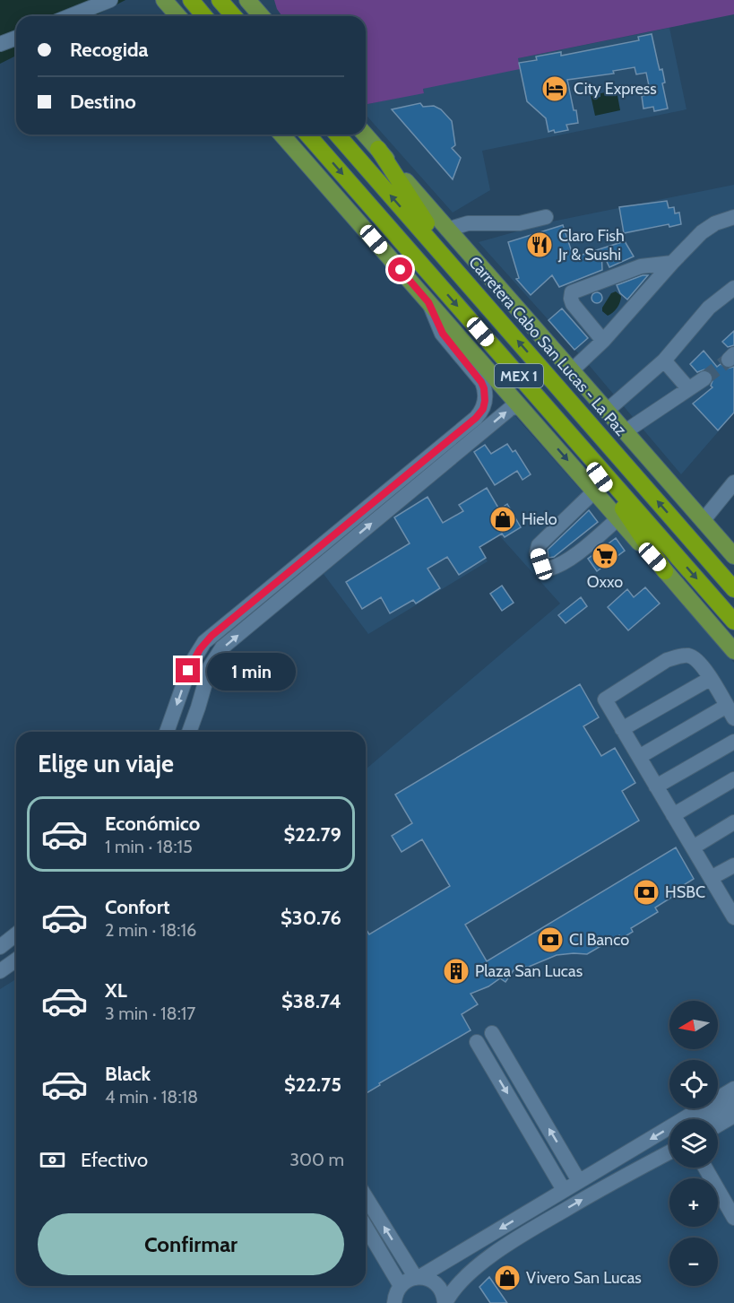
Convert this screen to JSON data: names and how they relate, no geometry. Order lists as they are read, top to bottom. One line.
{"streets":{"highway":["Carretera Cabo San Lucas - La Paz","MEX 1"]},"places":{"hotel":["City Express"],"restaurant":["Claro Fish Jr & Sushi"],"shop":["Hielo","Vivero San Lucas"],"supermarket":["Oxxo"],"bank":["HSBC","CI Banco"],"building":["Plaza San Lucas"]},"north":"left","page":{"banner":["Recogida","Destino"],"bubble":"1 min","heading":"Elige un viaje","list":[{"name":"Económico","note":"1 min · 18:15","value":"$22.79"},{"name":"Confort","note":"2 min · 18:16","value":"$30.76"},{"name":"XL","note":"3 min · 18:17","value":"$38.74"},{"name":"Black","note":"4 min · 18:18","value":"$22.75"}],"map_buttons":["+","−"],"pay":["Efectivo","300 m"],"buttons":"Confirmar"}}
